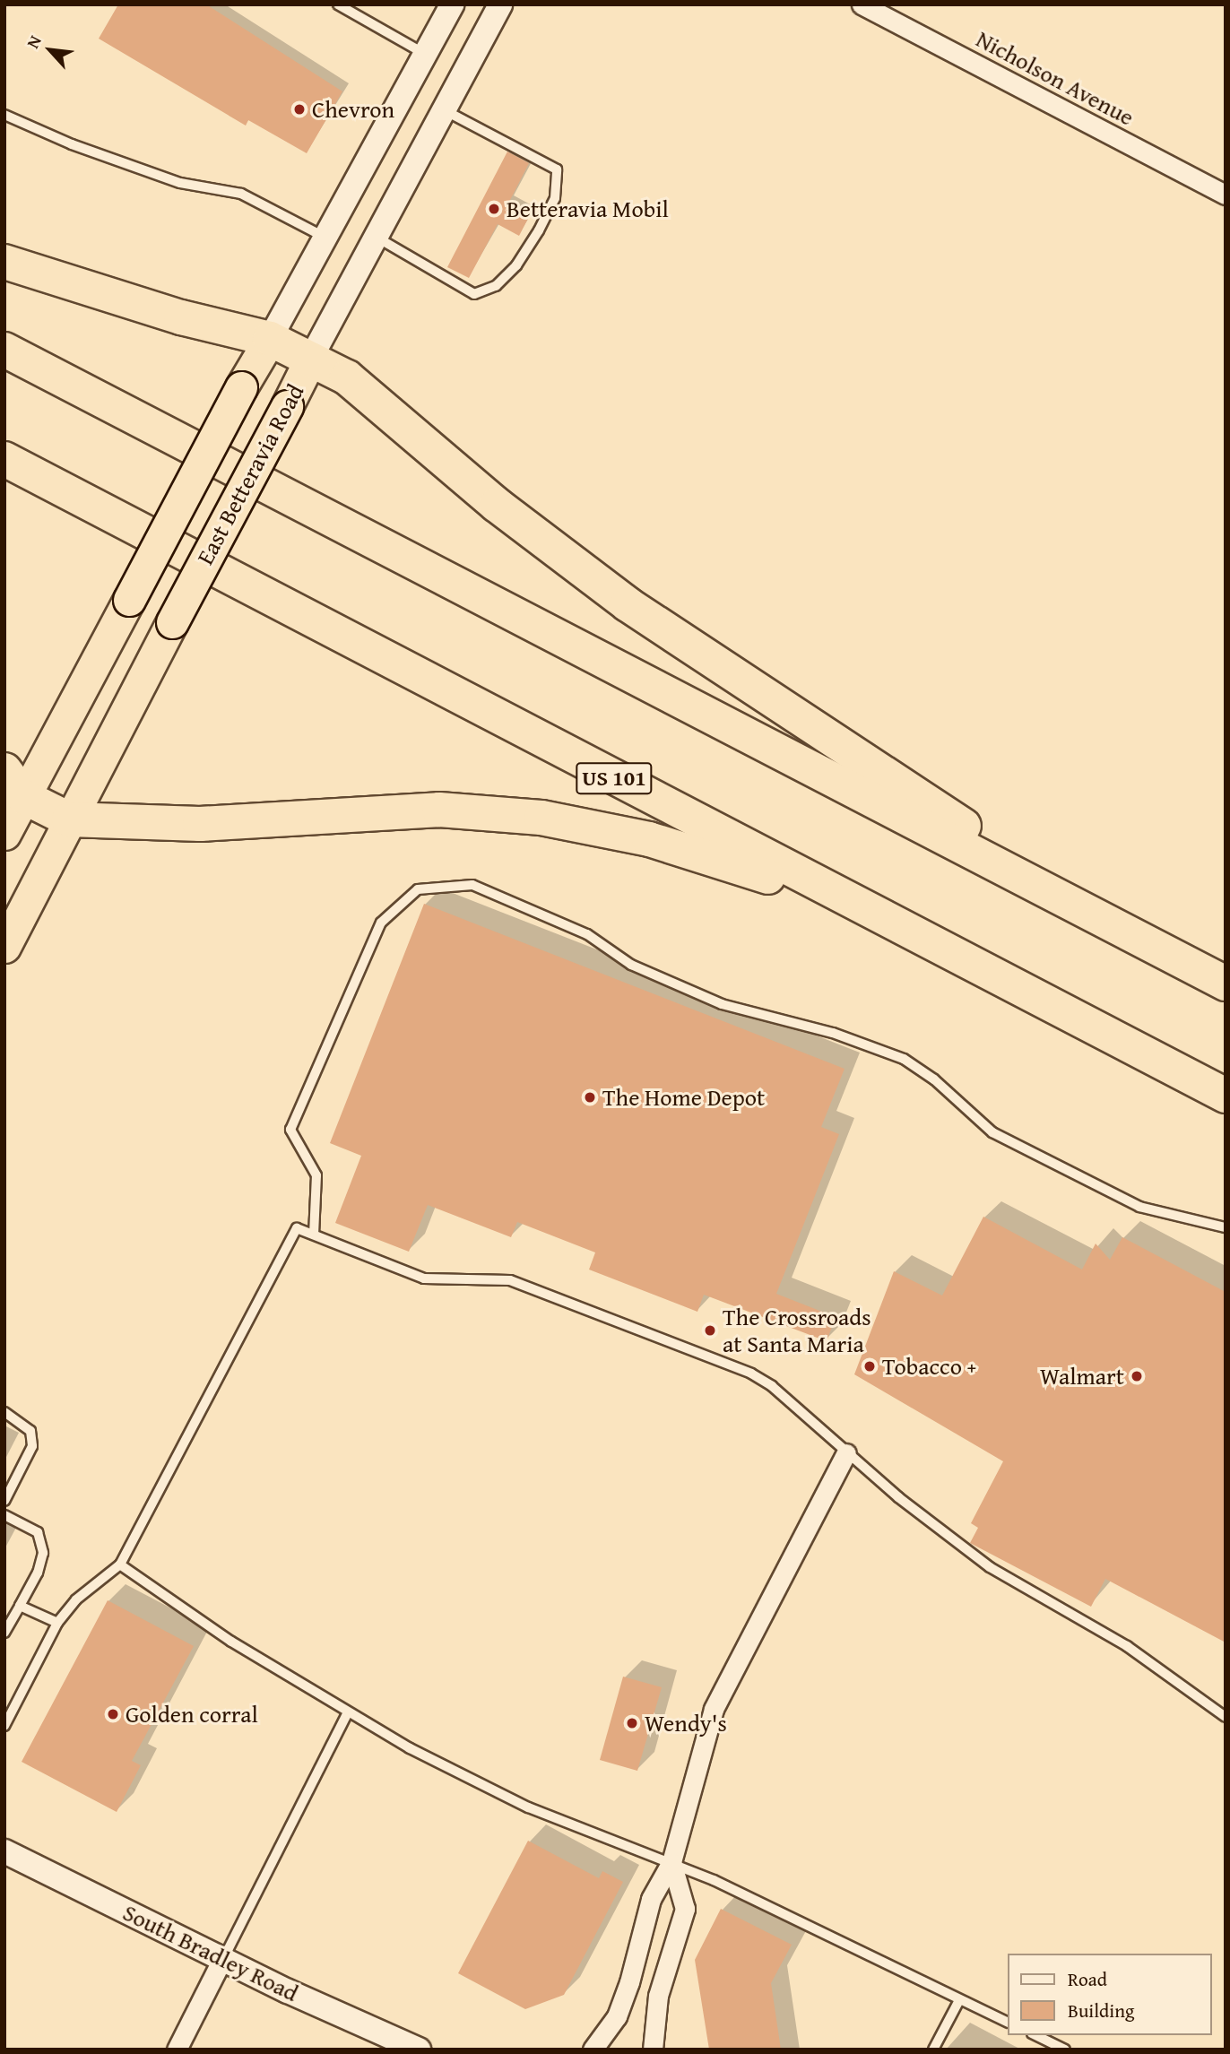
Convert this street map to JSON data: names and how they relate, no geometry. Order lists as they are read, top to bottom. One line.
{"streets":{"highway":["East Betteravia Road","US 101"],"street":["Nicholson Avenue","South Bradley Road"]},"places":["Chevron","Betteravia Mobil","The Home Depot","The Crossroads at Santa Maria","Tobacco +","Walmart","Golden corral","Wendy's"],"legend":["Road","Building"],"north":"top left"}
